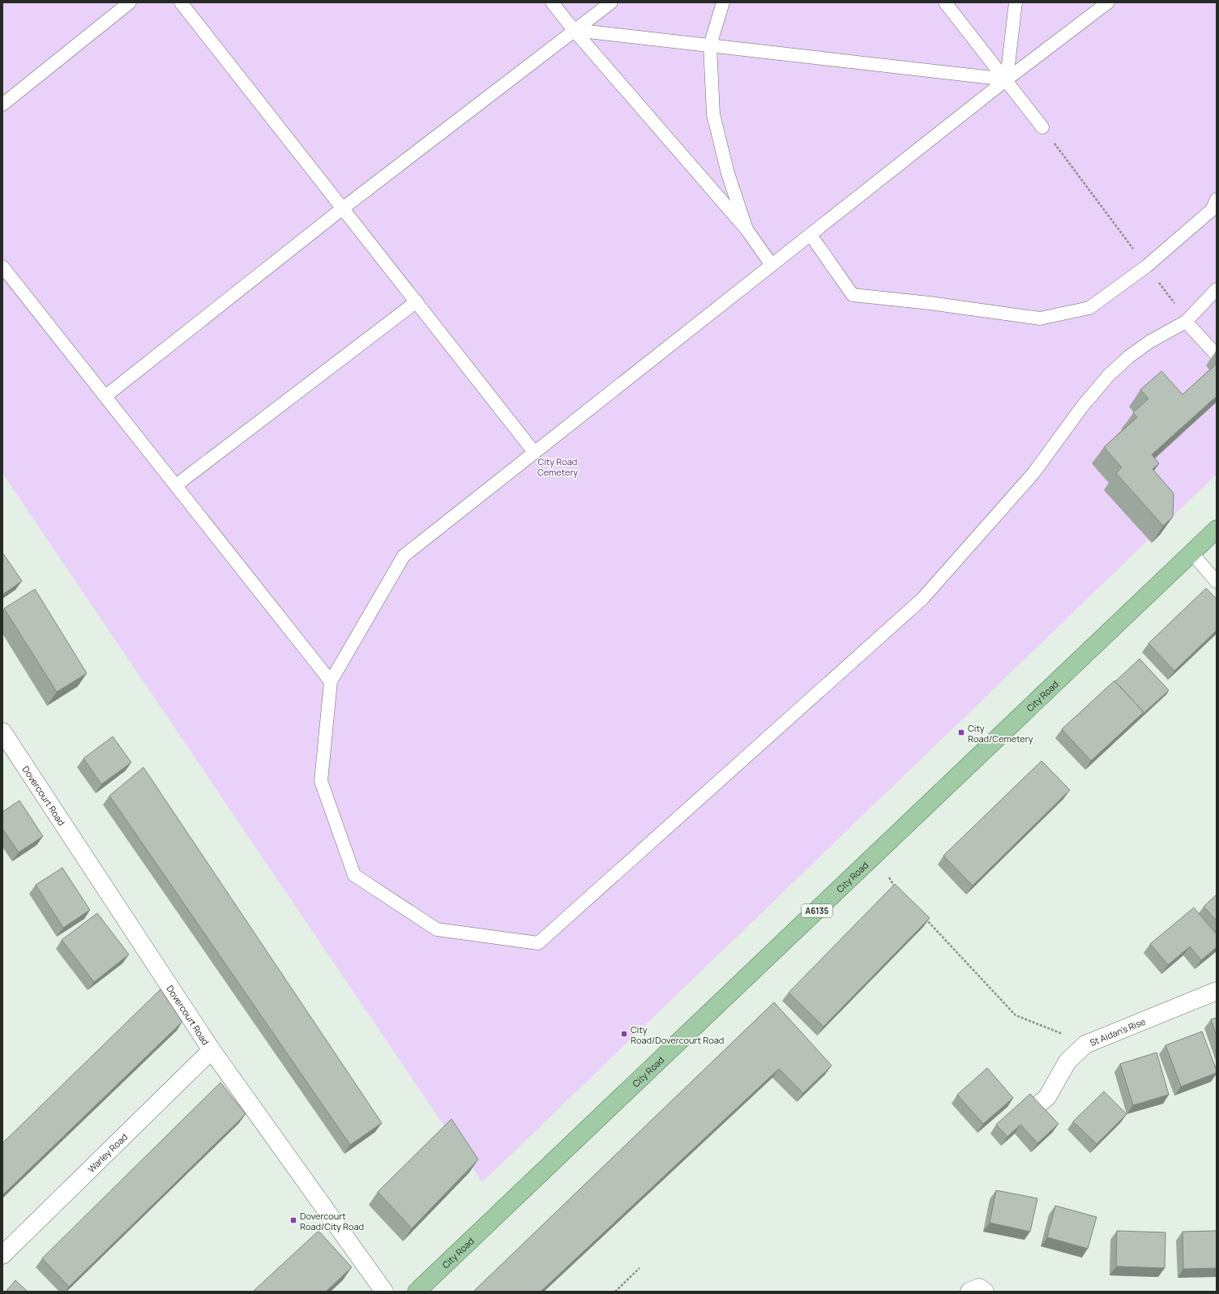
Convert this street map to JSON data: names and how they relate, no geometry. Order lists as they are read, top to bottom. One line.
{"streets":{"main road":["City Road","A6135"],"street":["Dovercourt Road","St Aidan's Rise","Warley Road"]},"crossings":[["Dovercourt Road","Warley Road"]],"parks":["City Road Cemetery"],"places":{"transit":["City Road/Cemetery","City Road/Dovercourt Road","Dovercourt Road/City Road"]}}
